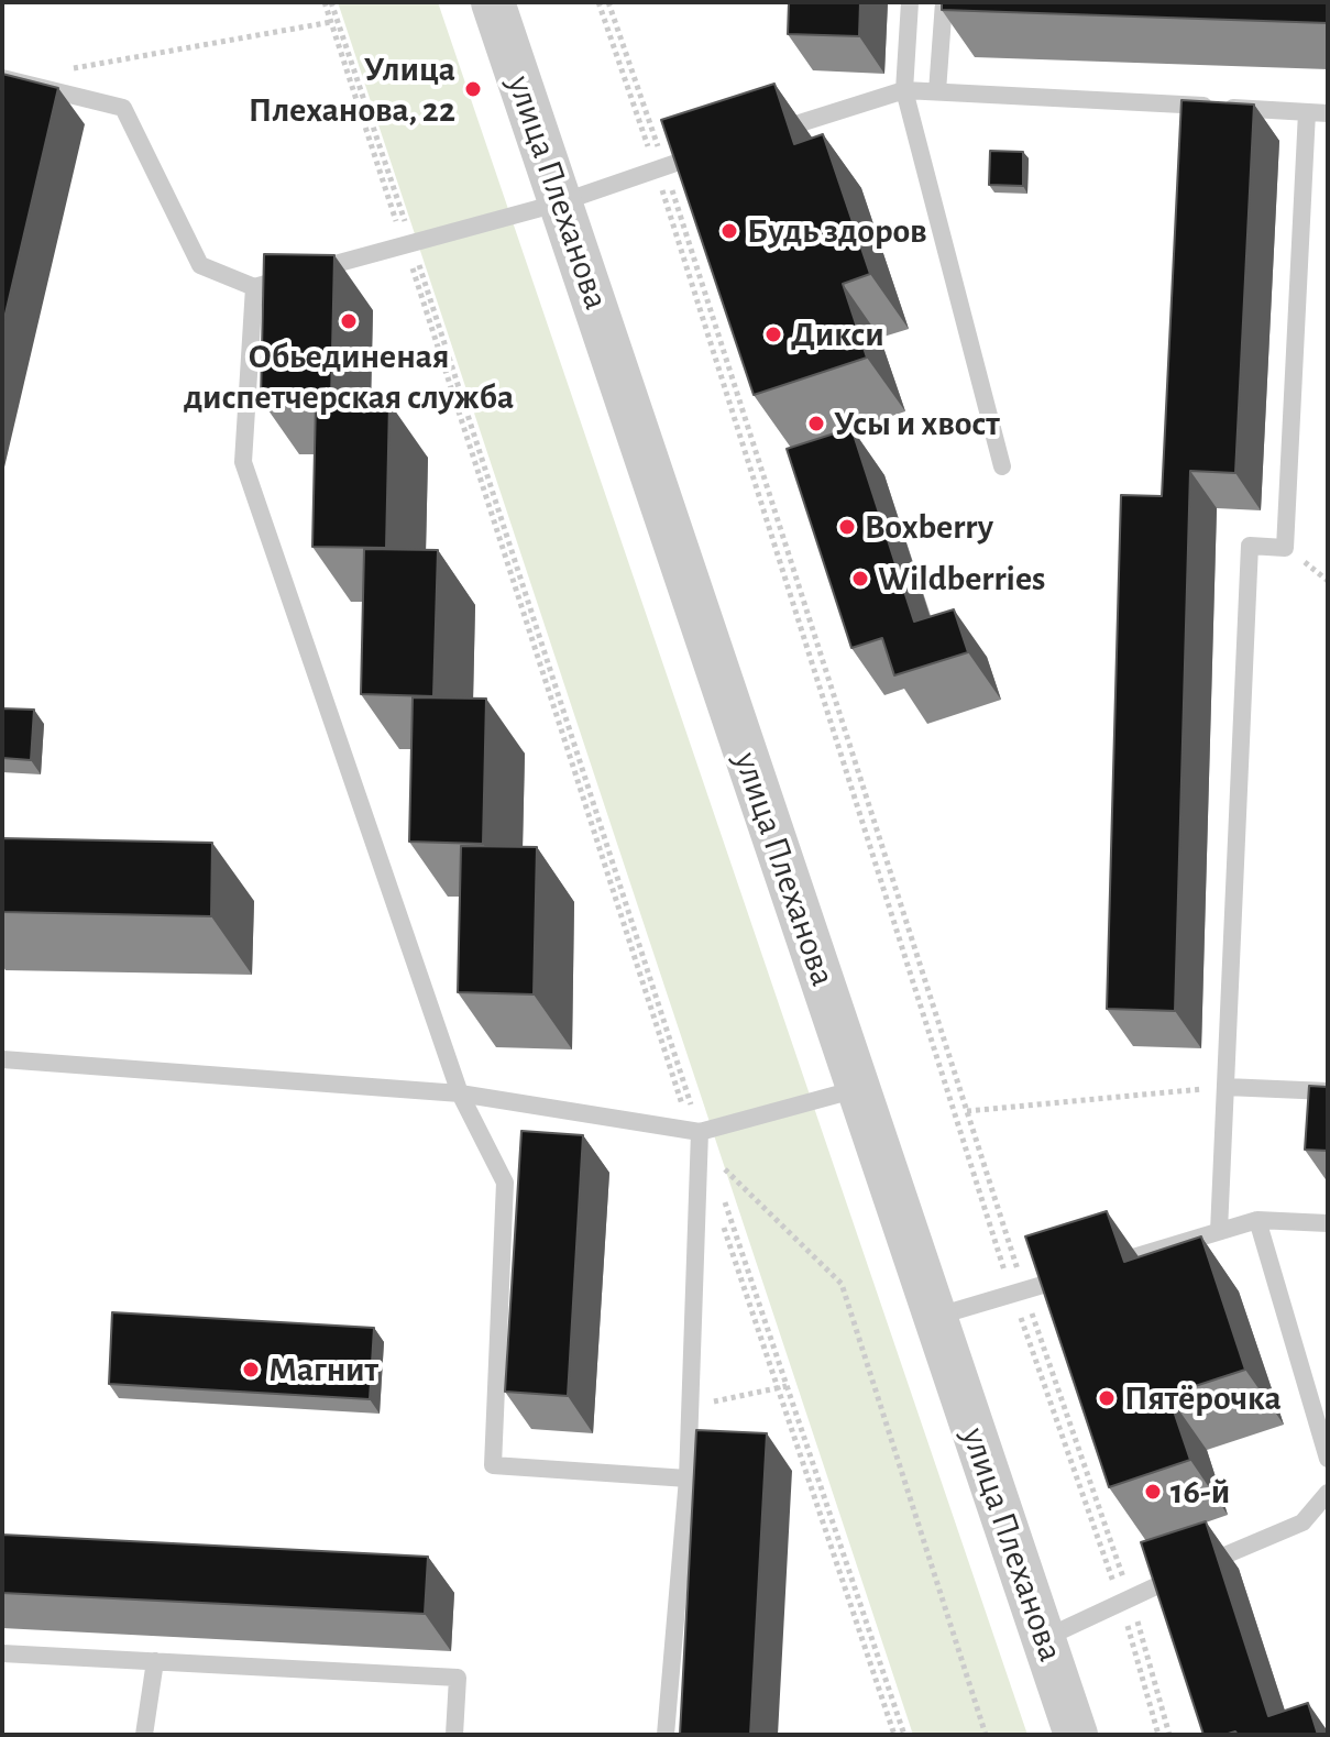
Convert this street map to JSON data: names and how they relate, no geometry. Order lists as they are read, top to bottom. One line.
{"streets":{"street":["улица Плеханова"]},"places":["Улица Плеханова, 22","Будь здоров","Обьединеная диспетчерская служба","Дикси","Усы и хвост","Boxberry","Wildberries","Магнит","Пятёрочка","16-й"]}
